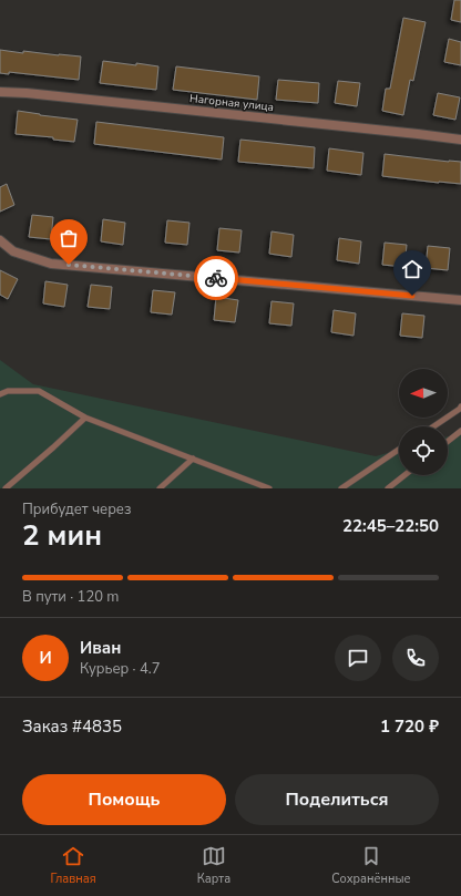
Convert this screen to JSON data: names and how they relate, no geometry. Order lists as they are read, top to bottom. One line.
{"streets":{"street":["Нагорная улица"]},"north":"left","page":{"heading":["2 мин","Прибудет через","22:45–22:50"],"panel":["Иван","Курьер · 4.7","Заказ #4835","1 720 ₽"],"bar":"В пути · 120 m","round":"И","buttons":["Помощь","Поделиться"],"tabs":["Главная","Карта","Сохранённые"]}}
